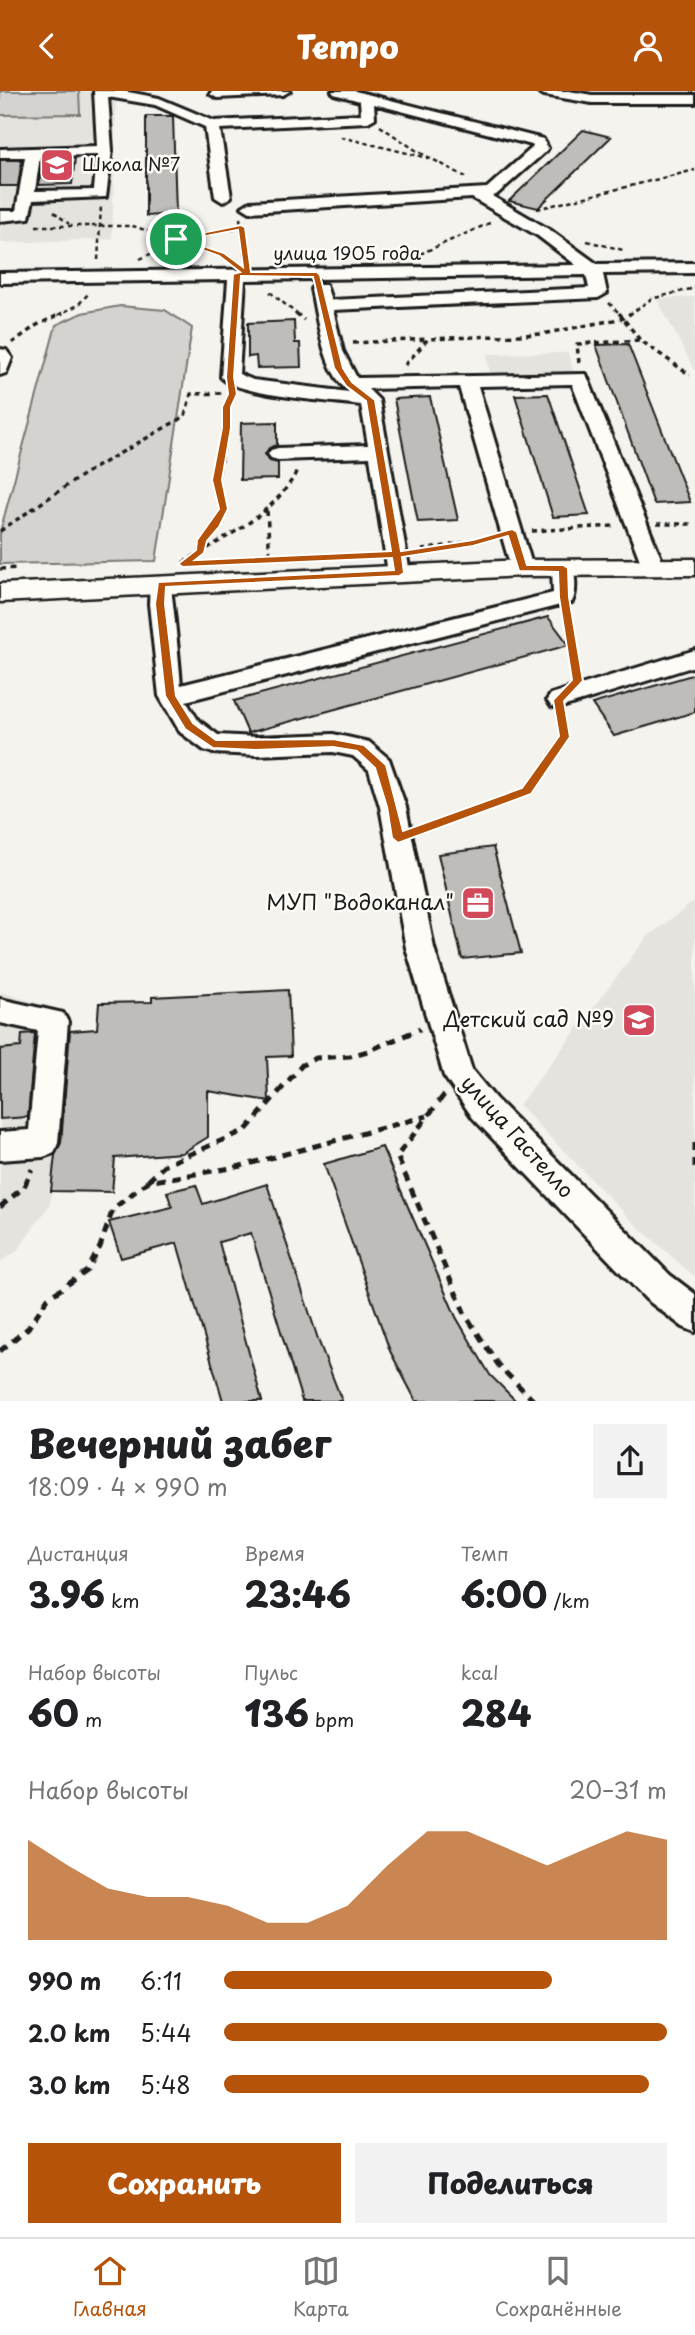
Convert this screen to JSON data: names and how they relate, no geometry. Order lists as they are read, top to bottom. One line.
{"streets":{"street":["улица 1905 года","улица Гастелло"]},"places":{"school or university":["Школа №7","Детский сад №9"],"office":["МУП \"Водоканал\""]},"page":{"header":"Tempo","heading":["Вечерний забег","18:09 · 4 × 990 m"],"stats":[["Дистанция","3.96 km"],["Время","23:46"],["Темп","6:00 /km"],["Набор высоты","60 m"],["Пульс","136 bpm"],["kcal","284"]],"chart":["Набор высоты","20–31 m"],"list":[{"name":"990 m","note":"6:11"},{"name":"2.0 km","note":"5:44"},{"name":"3.0 km","note":"5:48"}],"buttons":["Сохранить","Поделиться"],"tabs":["Главная","Карта","Сохранённые"]}}
